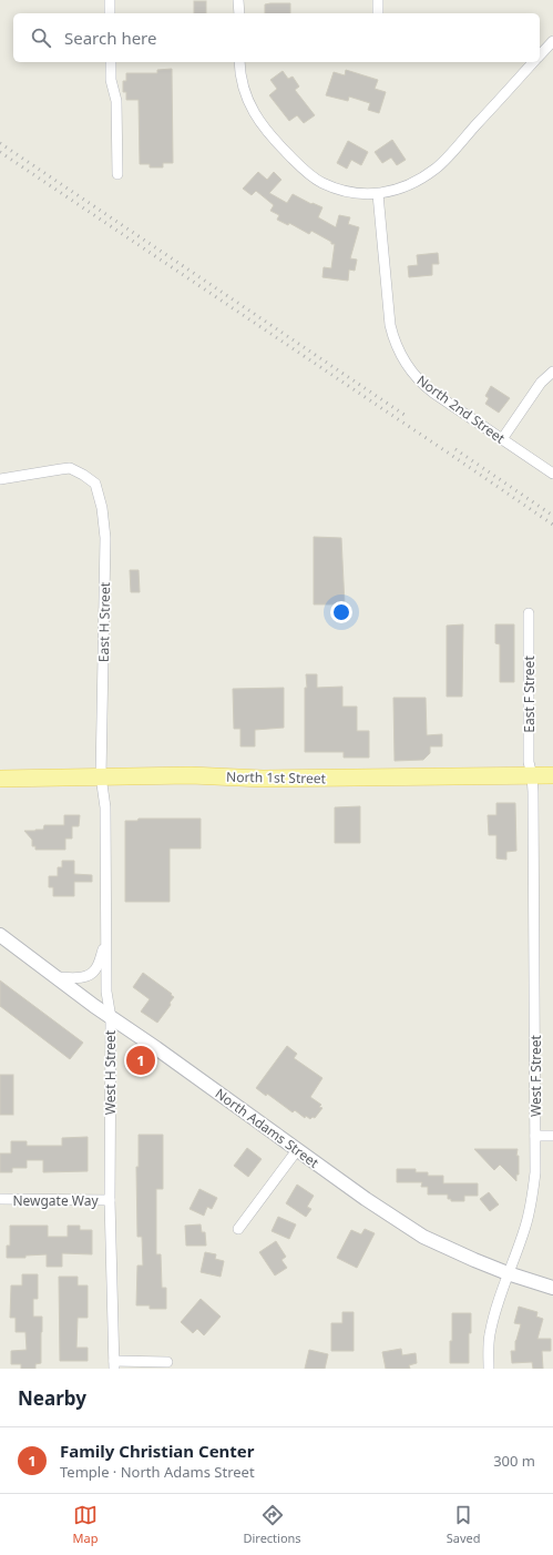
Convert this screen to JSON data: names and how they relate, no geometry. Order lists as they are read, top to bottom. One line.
{"streets":{"main road":["North 1st Street"],"street":["North 2nd Street","East H Street","East F Street","West H Street","West F Street","North Adams Street","Newgate Way"]},"crossings":[["East H Street","North 1st Street"],["East H Street","West H Street"],["East F Street","North 1st Street"],["East F Street","West F Street"],["North 1st Street","West H Street"],["North 1st Street","West F Street"],["West H Street","North Adams Street"],["West H Street","Newgate Way"],["West F Street","North Adams Street"]],"page":{"search":"Search here","pins":"1","heading":"Nearby","list":[{"mark":"1","name":"Family Christian Center","note":"Temple · North Adams Street","value":"300 m"}],"nav":["Map","Directions","Saved"]}}
